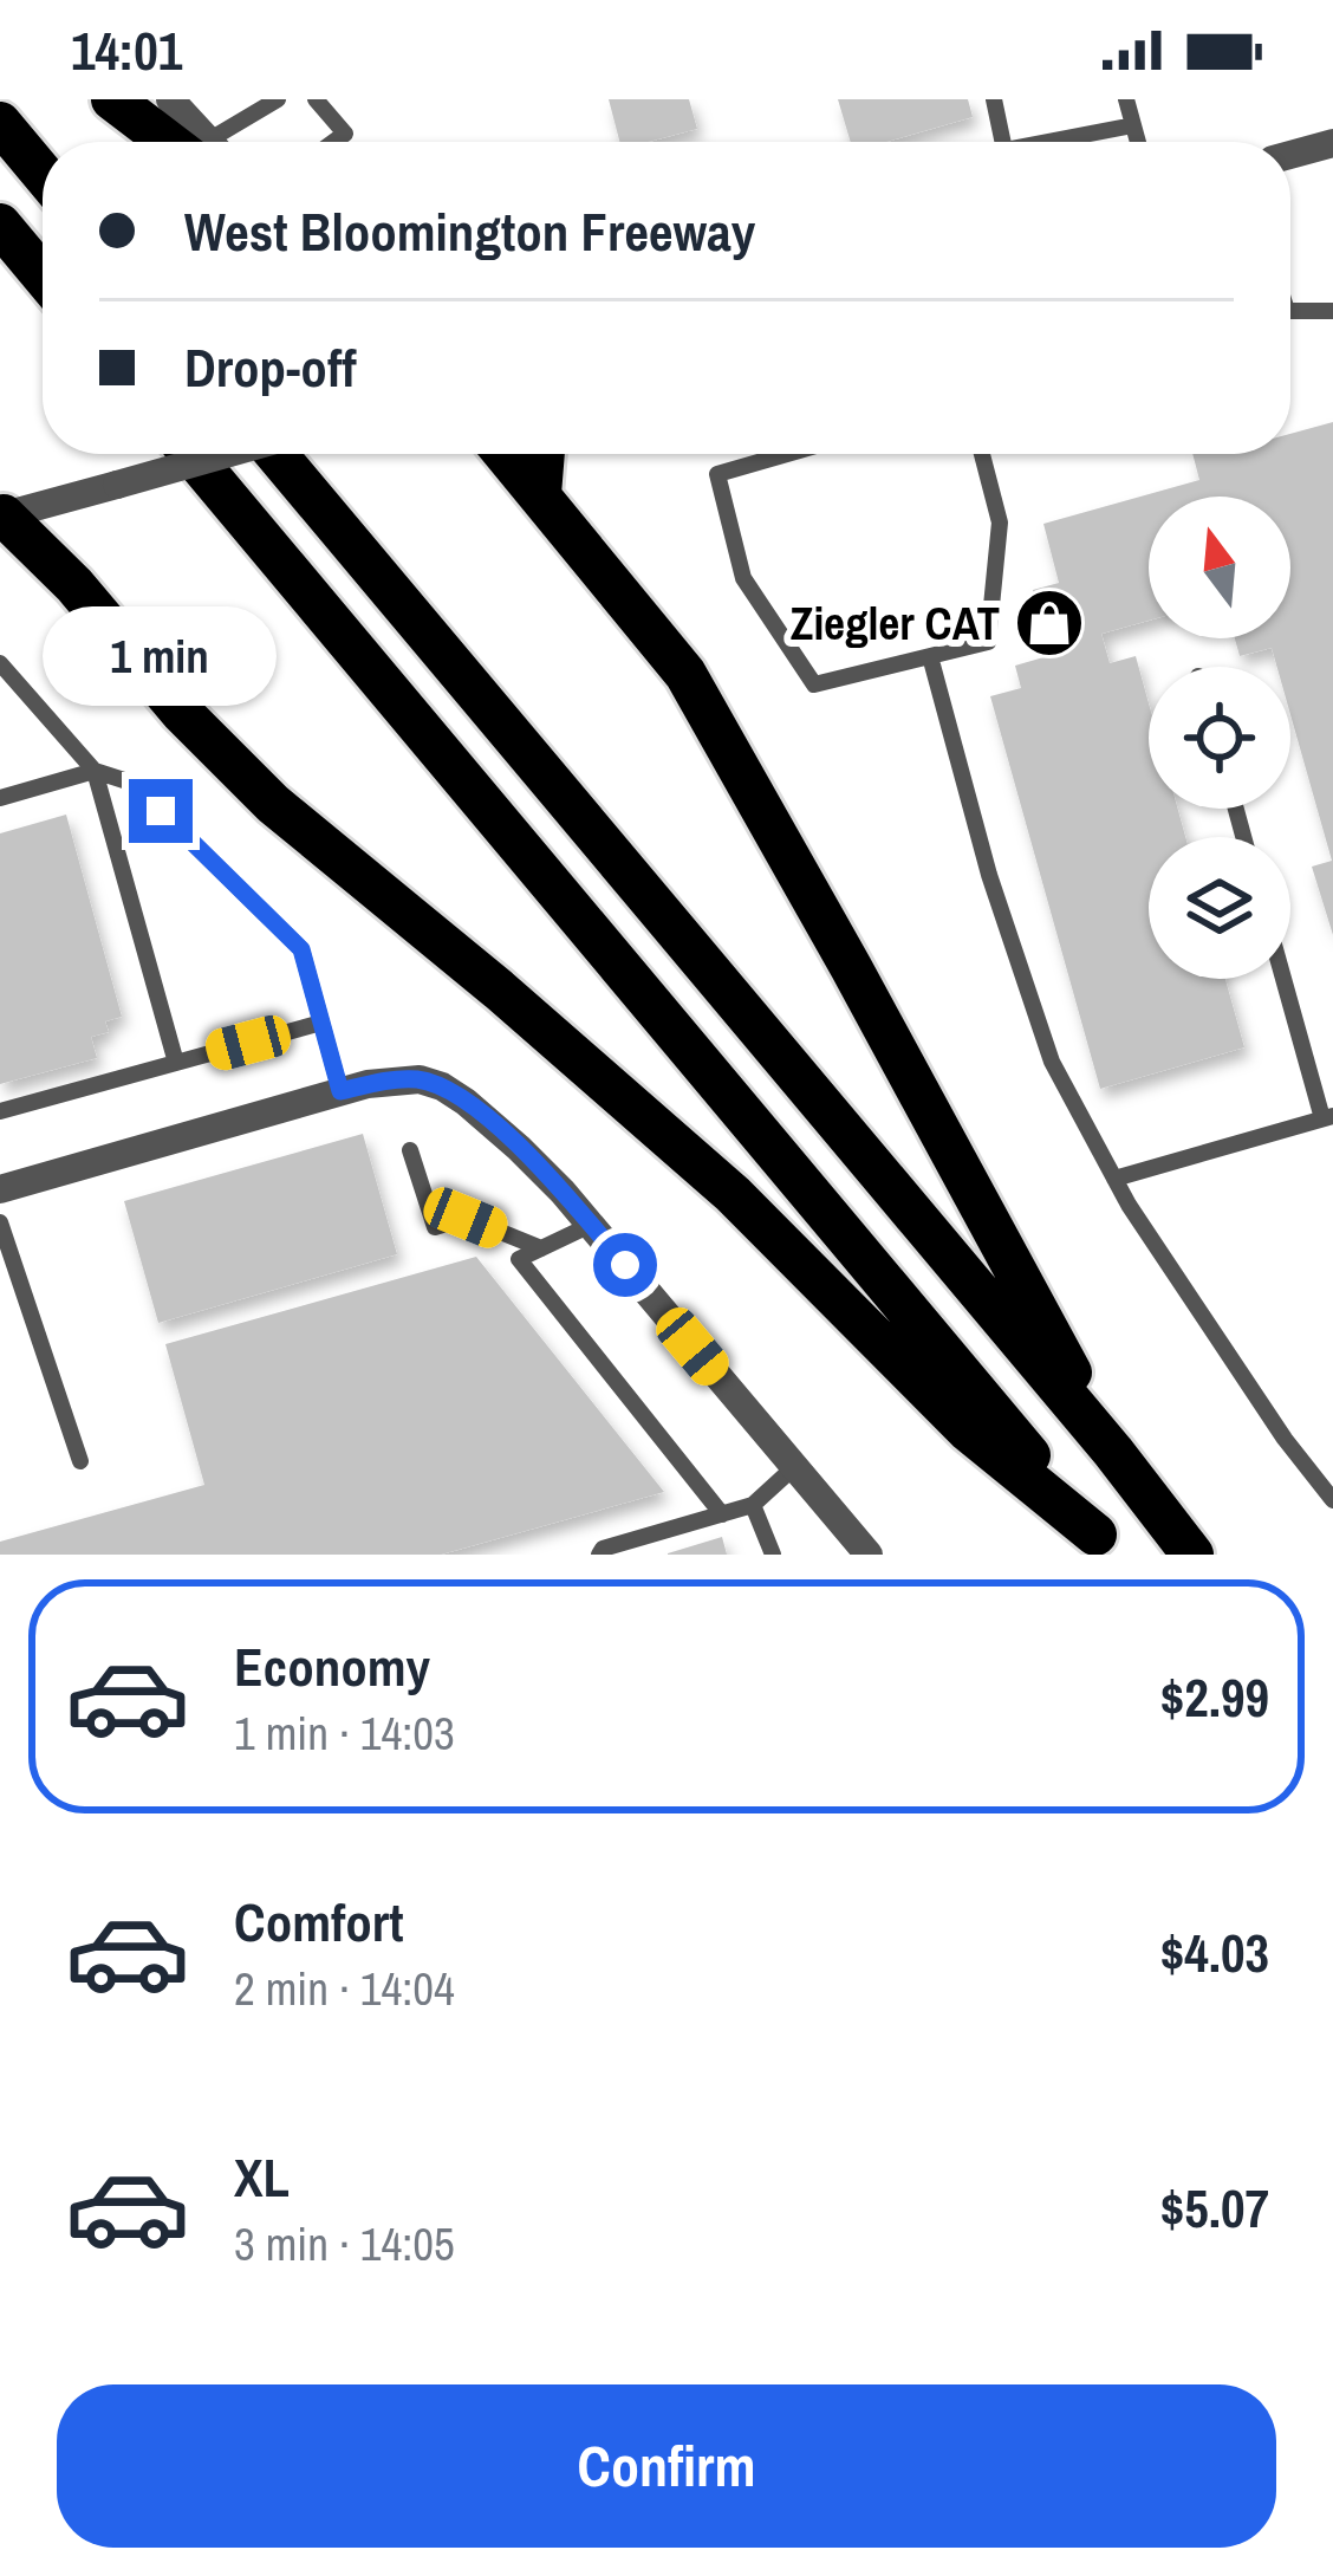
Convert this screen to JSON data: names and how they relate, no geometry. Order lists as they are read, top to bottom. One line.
{"places":{"shop":["Ziegler CAT"]},"north":"top","page":{"status":"14:01","banner":["West Bloomington Freeway","Drop-off"],"bubble":"1 min","list":[{"name":"Economy","note":"1 min · 14:03","value":"$2.99"},{"name":"Comfort","note":"2 min · 14:04","value":"$4.03"},{"name":"XL","note":"3 min · 14:05","value":"$5.07"}],"buttons":"Confirm"}}
